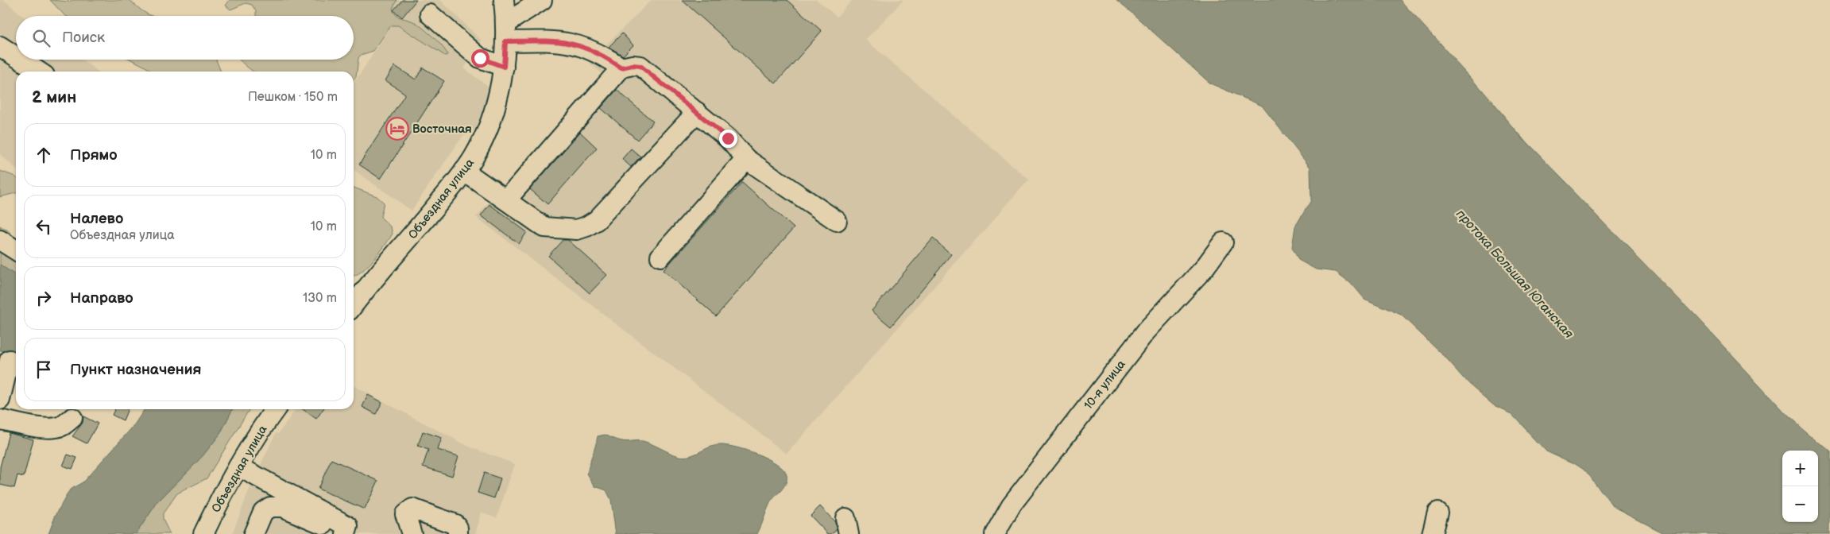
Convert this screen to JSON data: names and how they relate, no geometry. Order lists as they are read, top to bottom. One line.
{"streets":{"street":["Объездная улица","10-я улица"]},"water":["протока Большая Юганская"],"places":{"hotel":["Восточная"]},"page":{"search":"Поиск","heading":["2 мин","Пешком · 150 m"],"list":[["Прямо","10 m"],["Налево","Объездная улица","10 m"],["Направо","130 m"],"Пункт назначения"],"map_buttons":["+","−"]}}
